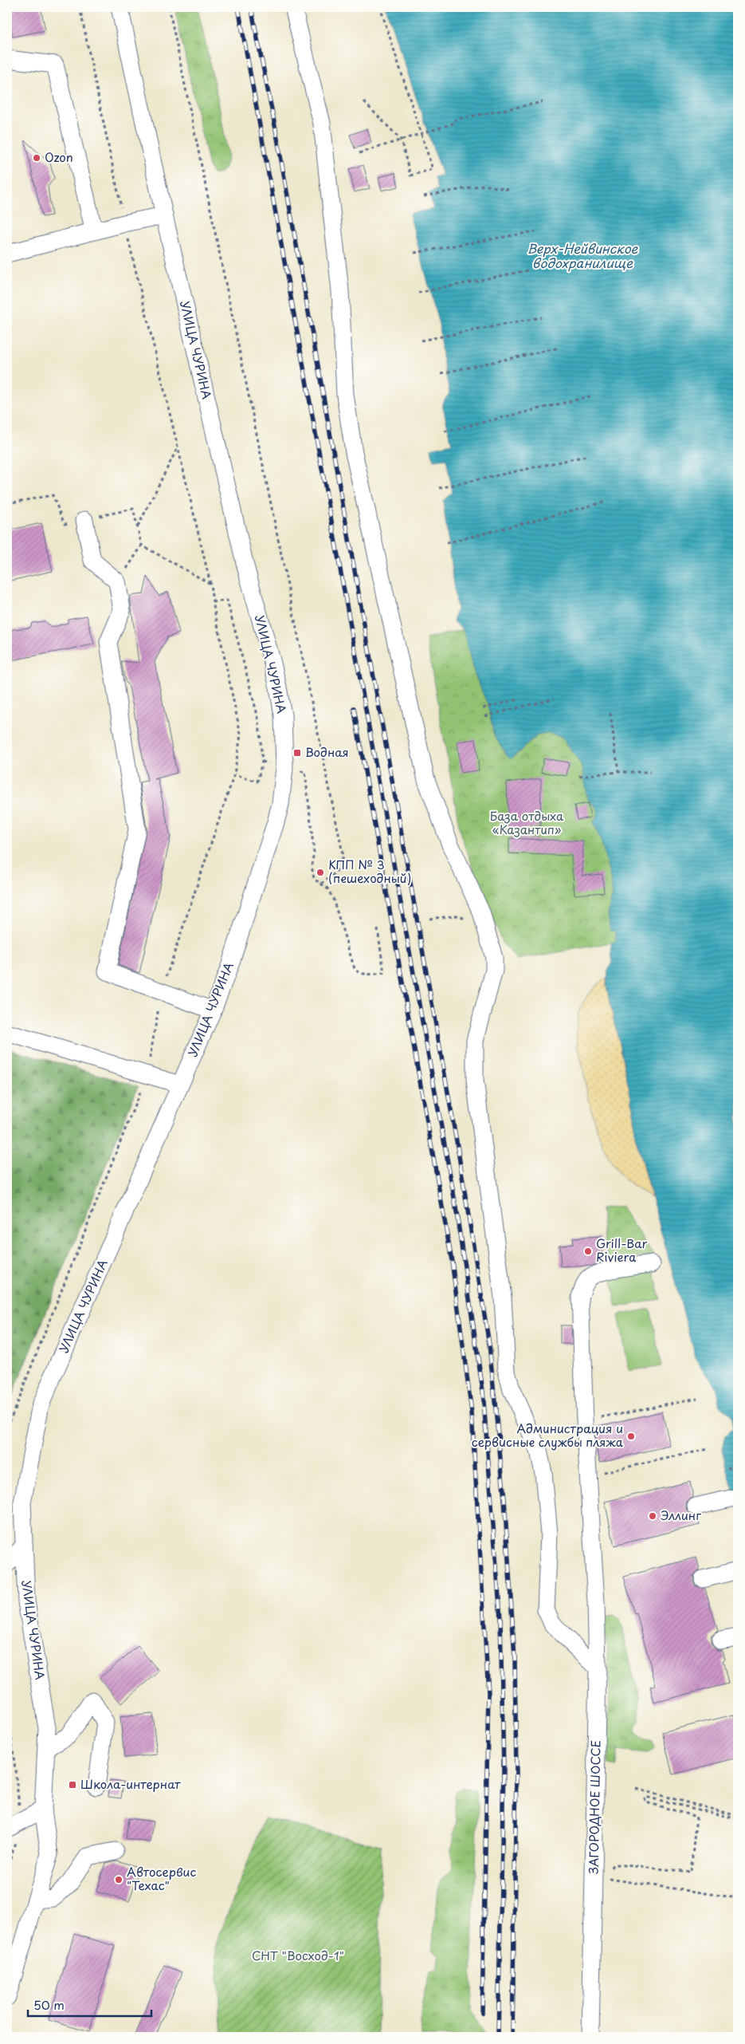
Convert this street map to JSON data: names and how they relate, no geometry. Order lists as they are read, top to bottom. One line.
{"streets":{"street":["УЛИЦА ЧУРИНА","ЗАГОРОДНОЕ ШОССЕ"]},"water":["Верх-Нейвинское водохранилище"],"parks":["База отдыха «Казантип»","СНТ \"Восход-1\""],"places":{"other":["Ozon","КПП № 3 (пешеходный)","Grill-Bar Riviera","Администрация и сервисные службы пляжа","Эллинг","Автосервис \"Техас\""],"transit":["Водная","Школа-интернат"]},"scale_bar":"50 m"}
